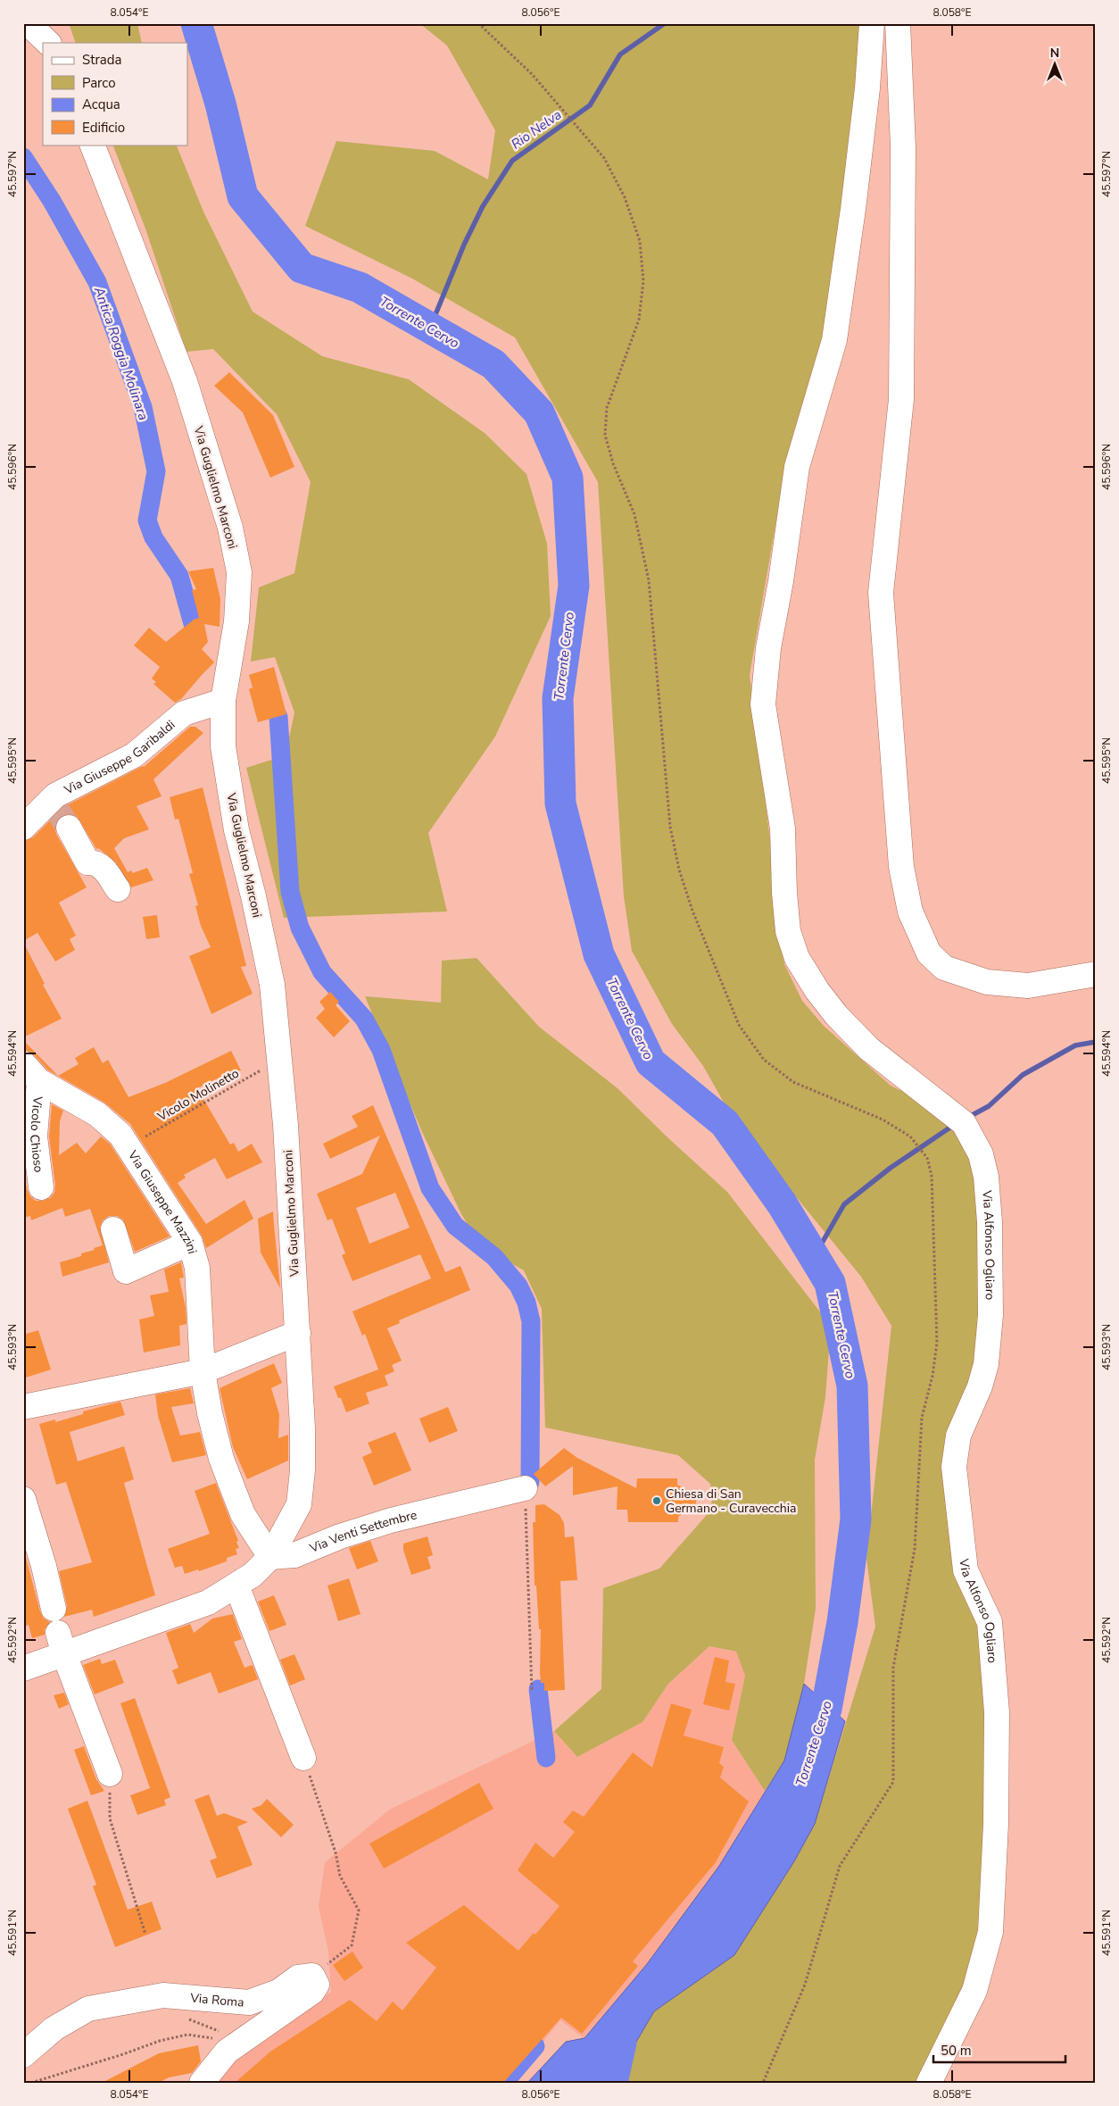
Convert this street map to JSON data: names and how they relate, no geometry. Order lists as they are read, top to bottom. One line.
{"streets":{"street":["Via Guglielmo Marconi","Via Giuseppe Garibaldi","Vicolo Chioso","Via Giuseppe Mazzini","Via Alfonso Ogliaro","Via Venti Settembre","Via Roma"],"path":["Vicolo Molinetto"]},"crossings":[["Via Guglielmo Marconi","Via Giuseppe Garibaldi"],["Via Guglielmo Marconi","Vicolo Molinetto"],["Via Guglielmo Marconi","Via Giuseppe Mazzini"],["Via Guglielmo Marconi","Via Venti Settembre"],["Vicolo Molinetto","Via Giuseppe Mazzini"],["Vicolo Chioso","Via Giuseppe Mazzini"],["Via Giuseppe Mazzini","Via Venti Settembre"]],"water":["Rio Nelva","Torrente Cervo","Antica Roggia Molinara"],"places":["Chiesa di San Germano - Curavecchia"],"legend":["Strada","Parco","Acqua","Edificio"],"scale_bar":"50 m","north":"top","coordinates":["8.054°E","8.056°E","8.058°E","45.597°N","45.596°N","45.595°N","45.594°N","45.593°N","45.592°N","45.591°N"]}
